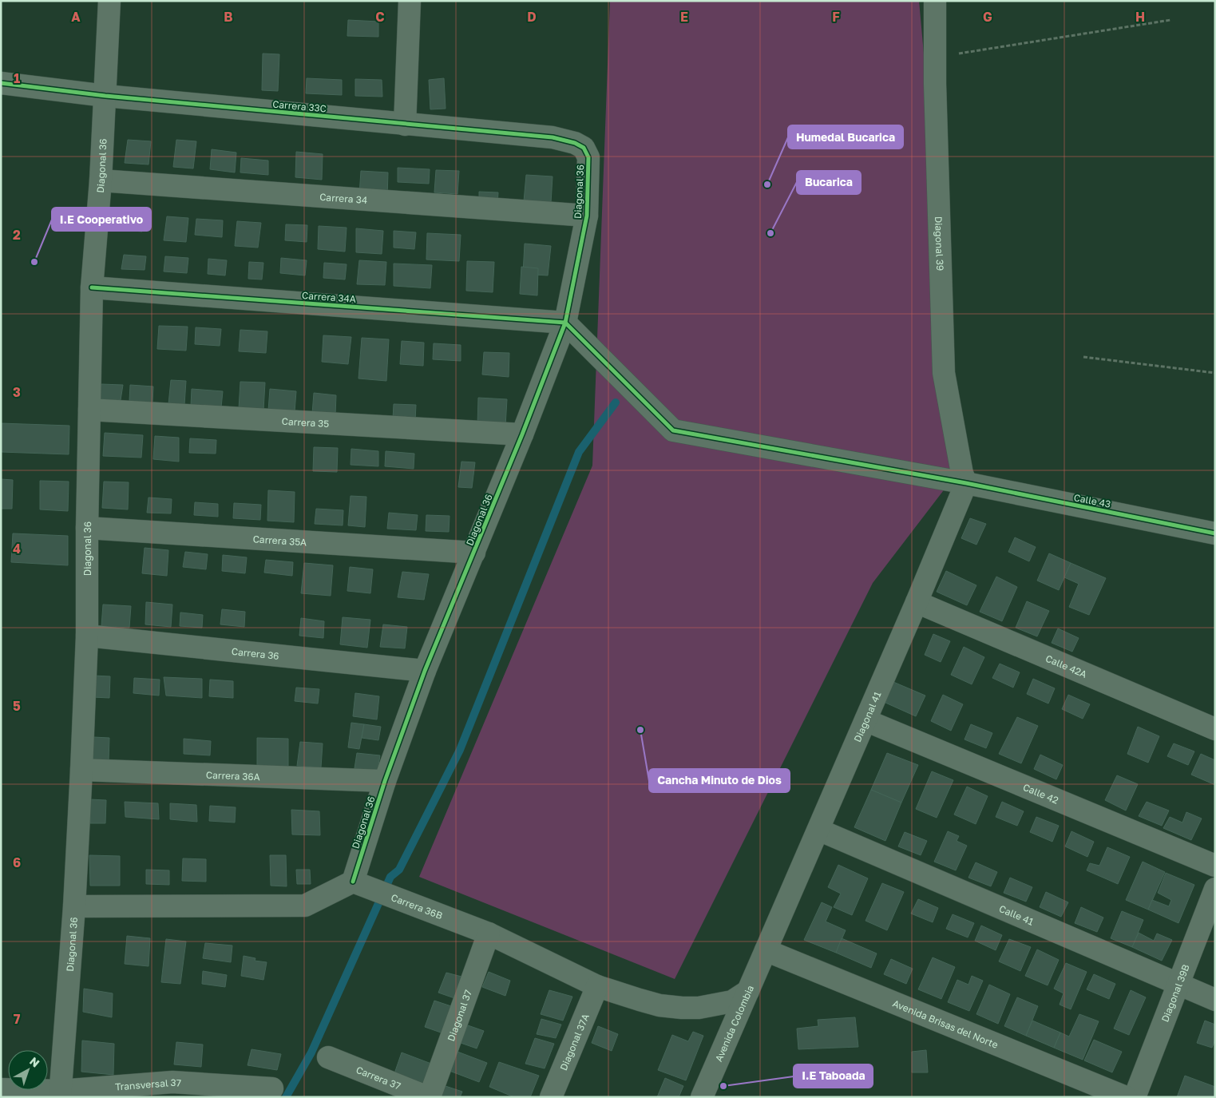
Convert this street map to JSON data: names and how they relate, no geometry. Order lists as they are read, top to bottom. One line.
{"streets":{"street":["Carrera 33C","Diagonal 36","Carrera 34","Diagonal 39","Carrera 34A","Carrera 35","Calle 43","Carrera 35A","Carrera 36","Calle 42A","Diagonal 41","Carrera 36A","Calle 42","Carrera 36B","Calle 41","Diagonal 39B","Diagonal 37","Avenida Colombia","Avenida Brisas del Norte","Diagonal 37A","Carrera 37","Transversal 37"]},"crossings":[["Carrera 33C","Diagonal 36"],["Diagonal 36","Carrera 34"],["Diagonal 36","Carrera 34A"],["Diagonal 36","Carrera 35"],["Diagonal 36","Calle 43"],["Diagonal 36","Carrera 35A"],["Diagonal 36","Carrera 36"],["Diagonal 36","Carrera 36A"],["Diagonal 36","Carrera 36B"],["Diagonal 36","Transversal 37"],["Diagonal 39","Calle 43"],["Diagonal 39","Diagonal 41"],["Carrera 34A","Calle 43"],["Calle 43","Diagonal 41"],["Calle 42A","Diagonal 41"],["Diagonal 41","Calle 42"],["Diagonal 41","Calle 41"],["Diagonal 41","Avenida Colombia"],["Diagonal 41","Avenida Brisas del Norte"],["Carrera 36B","Diagonal 37"],["Carrera 36B","Avenida Colombia"],["Carrera 36B","Diagonal 37A"],["Calle 41","Diagonal 39B"],["Diagonal 37","Carrera 37"],["Avenida Colombia","Avenida Brisas del Norte"]],"places":["Humedal Bucarica","Bucarica","I.E Cooperativo","Cancha Minuto de Dios","I.E Taboada"],"north":"top right","grid":{"columns":["A","B","C","D","E","F","G","H"],"rows":["1","2","3","4","5","6","7"]}}
